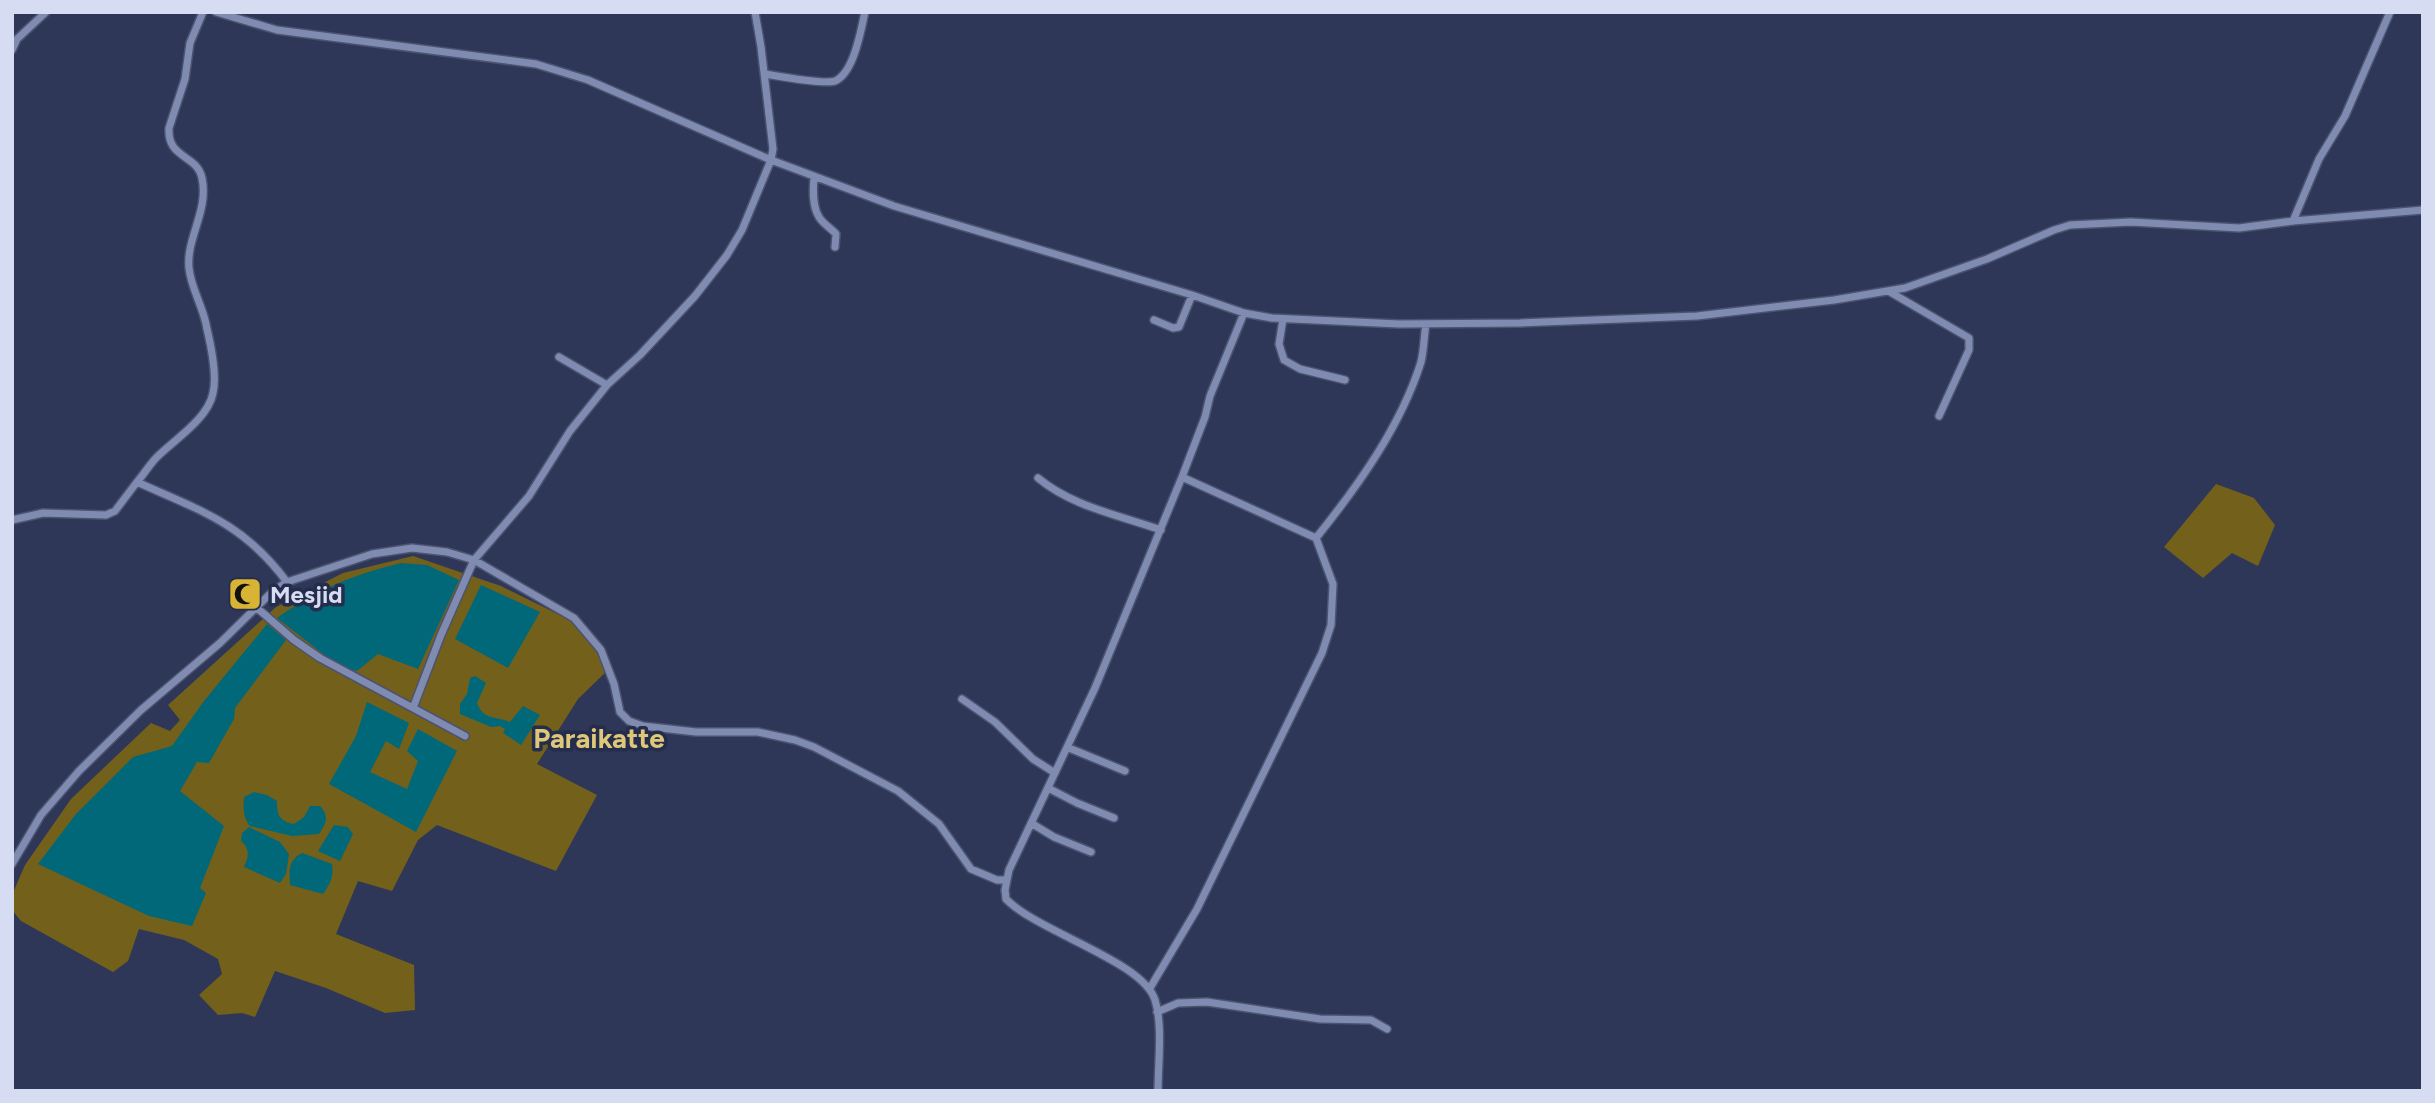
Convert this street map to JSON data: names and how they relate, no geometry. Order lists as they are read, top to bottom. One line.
{"districts":["Paraikatte"],"places":{"mosque":["Mesjid"]}}
